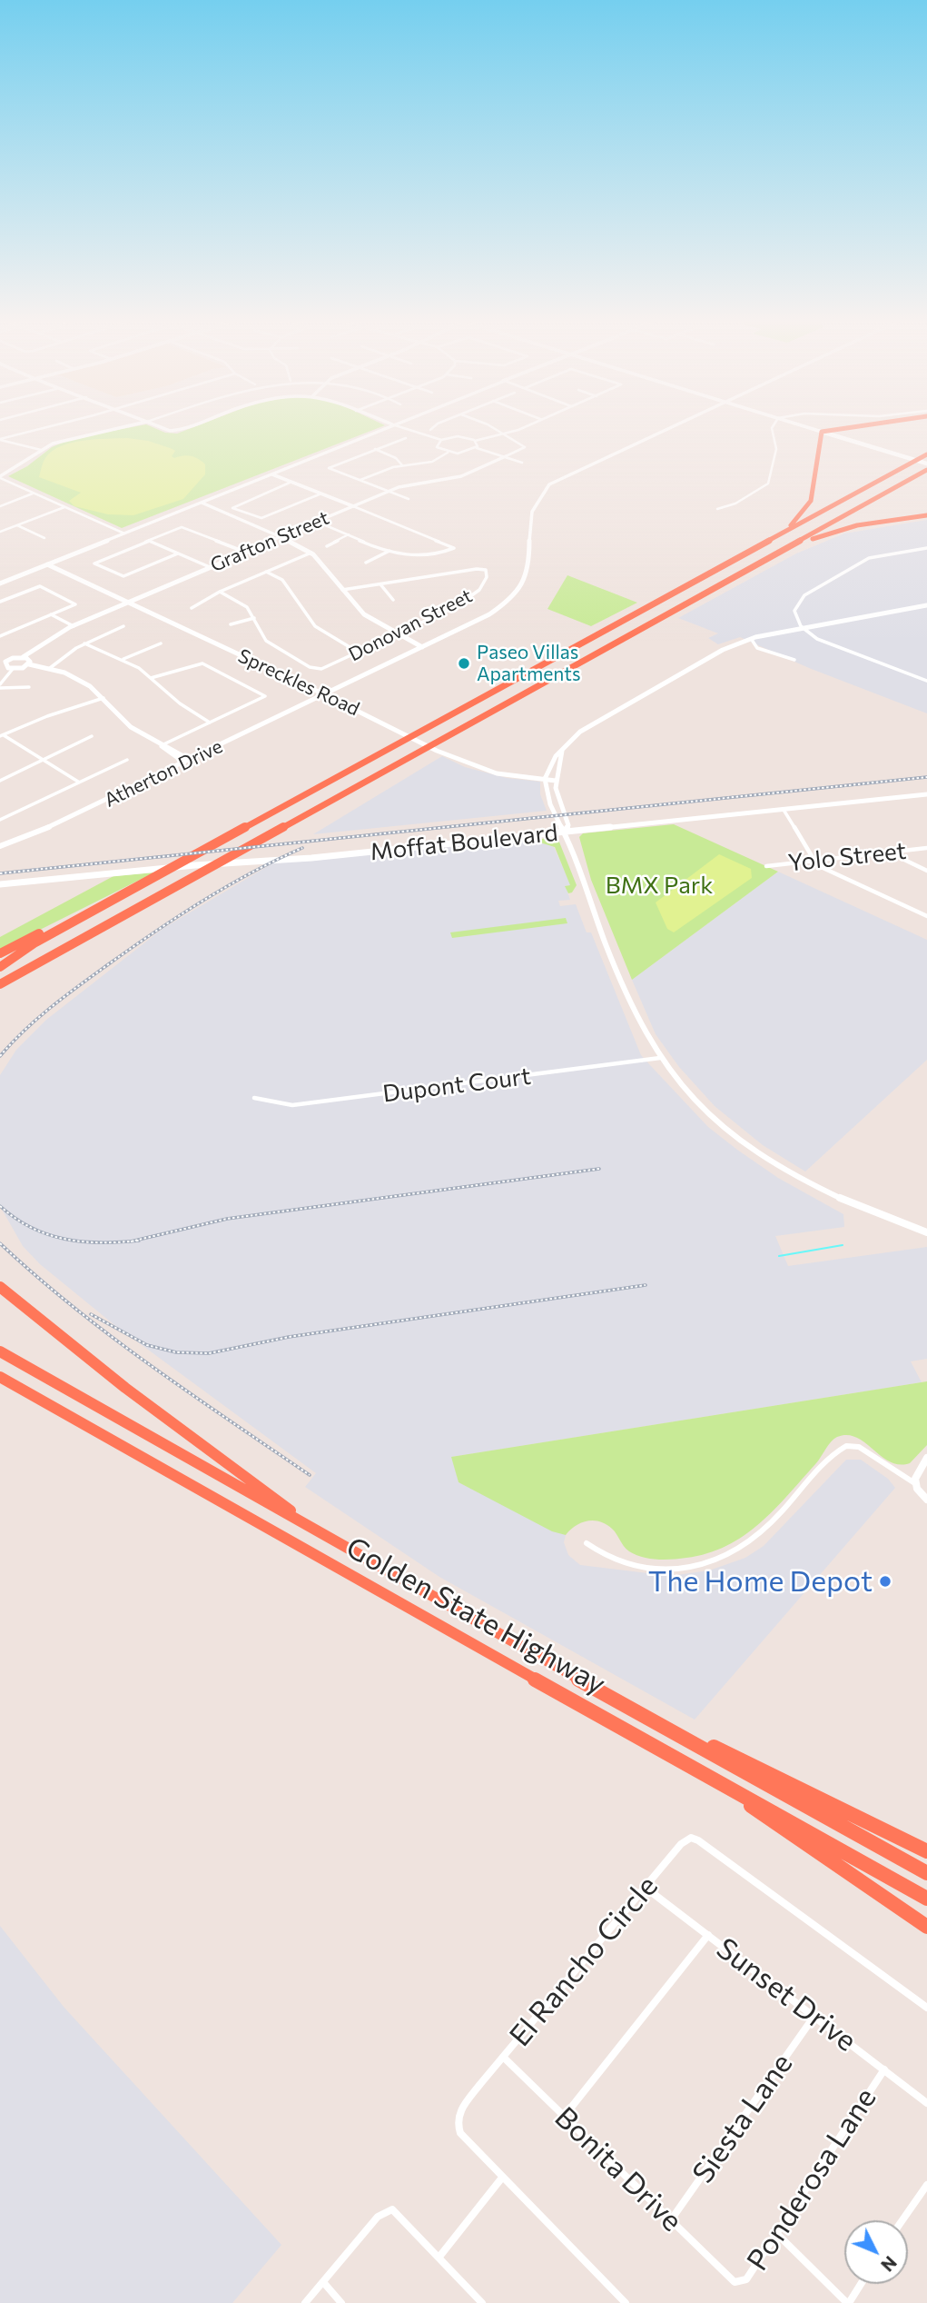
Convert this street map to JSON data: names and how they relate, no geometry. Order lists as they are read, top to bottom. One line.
{"streets":{"highway":["Golden State Highway"],"main road":["Moffat Boulevard"],"street":["Grafton Street","Donovan Street","Spreckles Road","Atherton Drive","Yolo Street","Dupont Court","El Rancho Circle","Sunset Drive","Siesta Lane","Bonita Drive","Ponderosa Lane"]},"crossings":[["Grafton Street","Spreckles Road"],["Spreckles Road","Atherton Drive"],["El Rancho Circle","Sunset Drive"],["El Rancho Circle","Bonita Drive"],["Sunset Drive","Siesta Lane"],["Sunset Drive","Ponderosa Lane"],["Siesta Lane","Bonita Drive"],["Bonita Drive","Ponderosa Lane"]],"parks":["BMX Park"],"places":["Paseo Villas Apartments","The Home Depot"],"north":"bottom right"}
